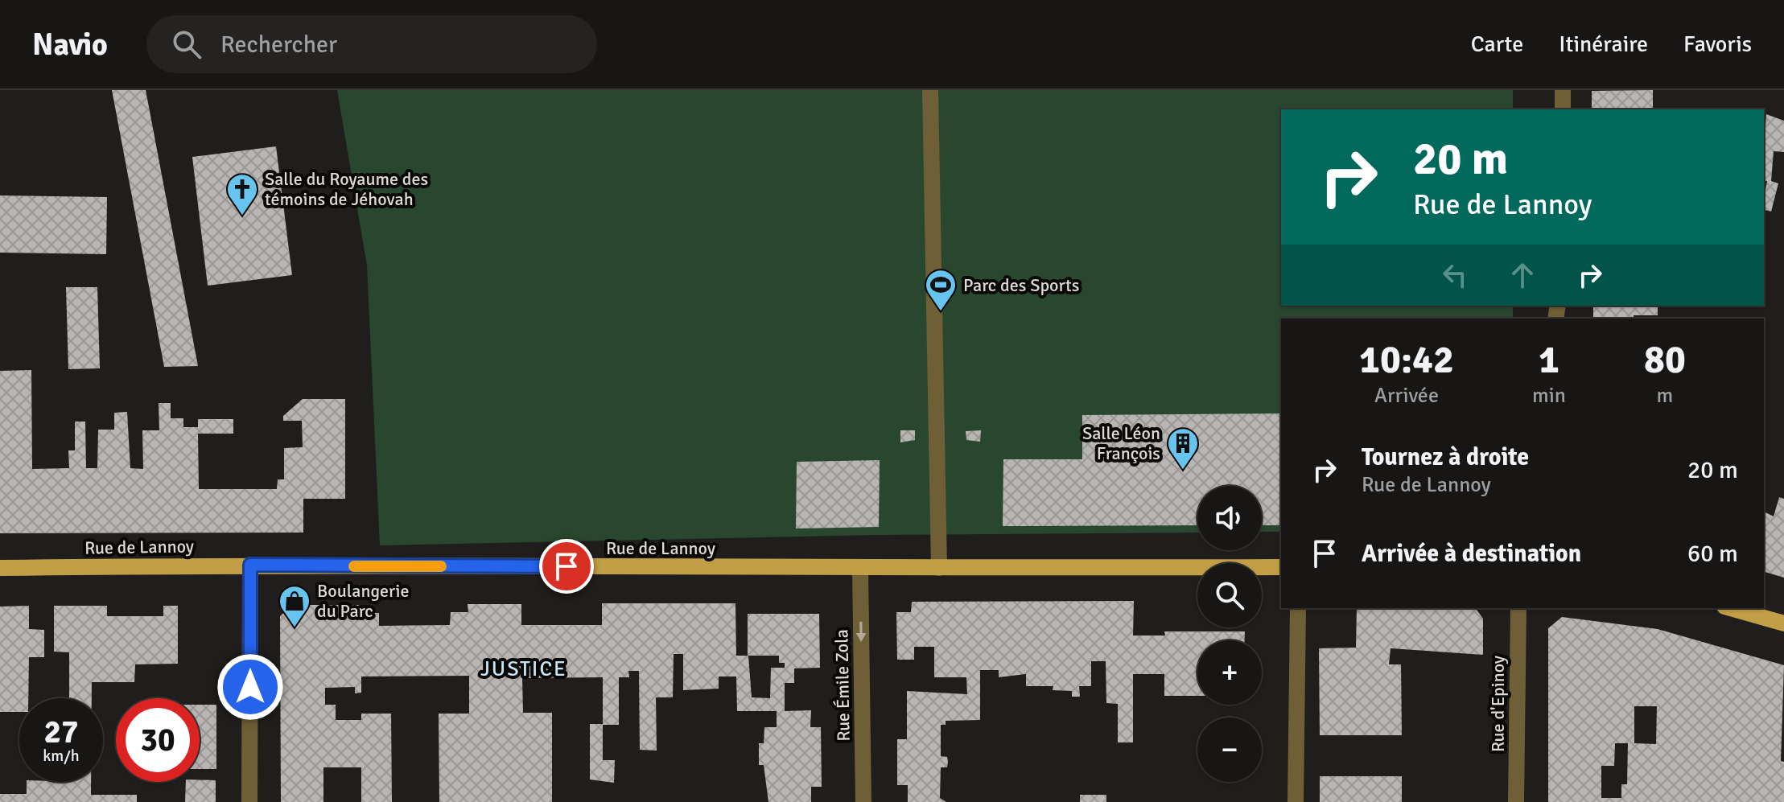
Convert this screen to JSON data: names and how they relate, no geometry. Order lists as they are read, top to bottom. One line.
{"streets":{"main road":["Rue de Lannoy"],"street":["Rue Émile Zola","Rue d'Epinoy"]},"crossings":[["Rue de Lannoy","Rue Émile Zola"]],"one_way":["Rue Émile Zola"],"districts":["JUSTICE"],"places":{"church":["Salle du Royaume des témoins de Jéhovah"],"sports":["Parc des Sports"],"building":["Salle Léon François"],"shop":["Boulangerie du Parc"]},"page":{"header":"Navio","search":"Rechercher","nav":["Carte","Itinéraire","Favoris"],"turn":["20 m","Rue de Lannoy"],"eta":["10:42","Arrivée","1","min","80","m"],"list":[{"name":"Tournez à droite","note":"Rue de Lannoy","value":"20 m"},{"name":"Arrivée à destination","value":"60 m"}],"map_buttons":["+","−"],"speed":"27 km/h","limit":"30"}}
